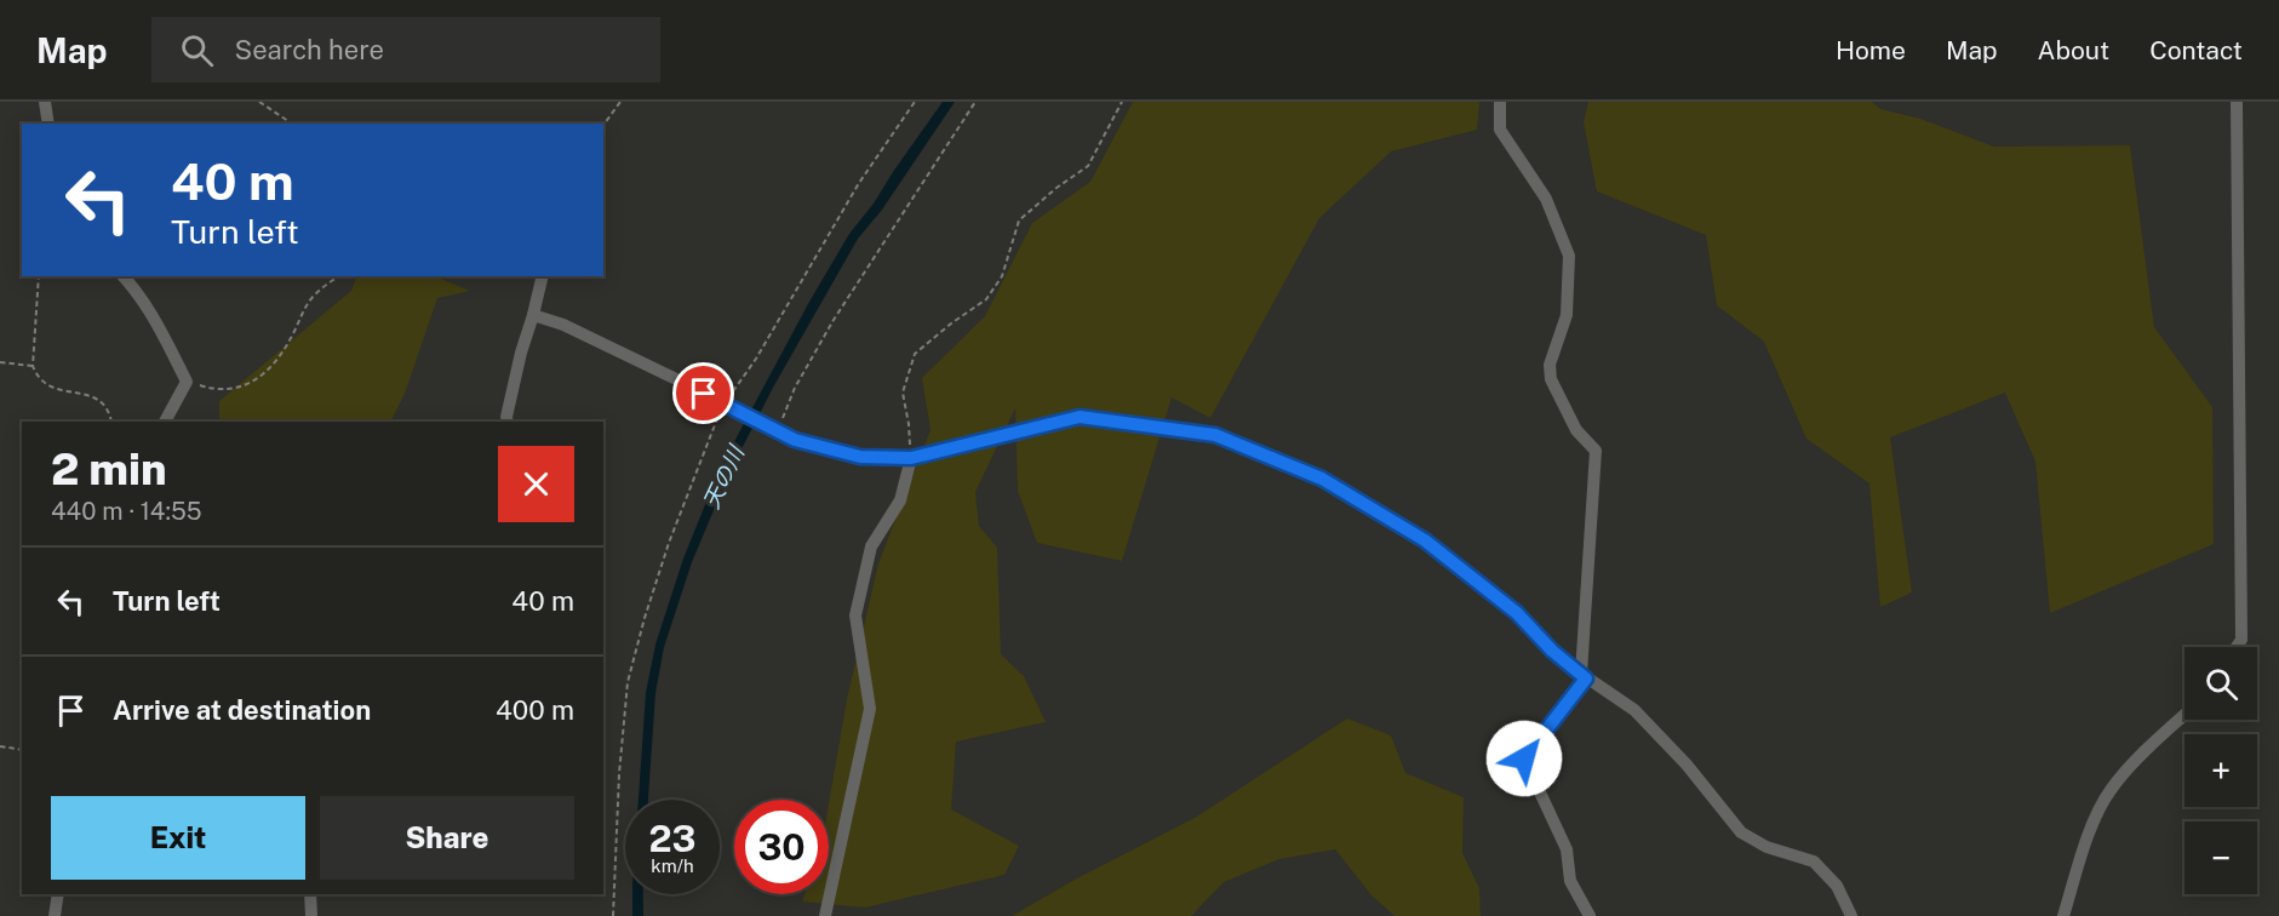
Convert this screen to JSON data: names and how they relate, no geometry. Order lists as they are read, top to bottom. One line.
{"water":["天の川"],"page":{"header":"Map","search":"Search here","nav":["Home","Map","About","Contact"],"turn":["40 m","Turn left"],"heading":["2 min","440 m · 14:55"],"list":[{"name":"Turn left","value":"40 m"},{"name":"Arrive at destination","value":"400 m"}],"map_buttons":["+","−"],"buttons":["Exit","Share"],"speed":"23 km/h","limit":"30"}}
